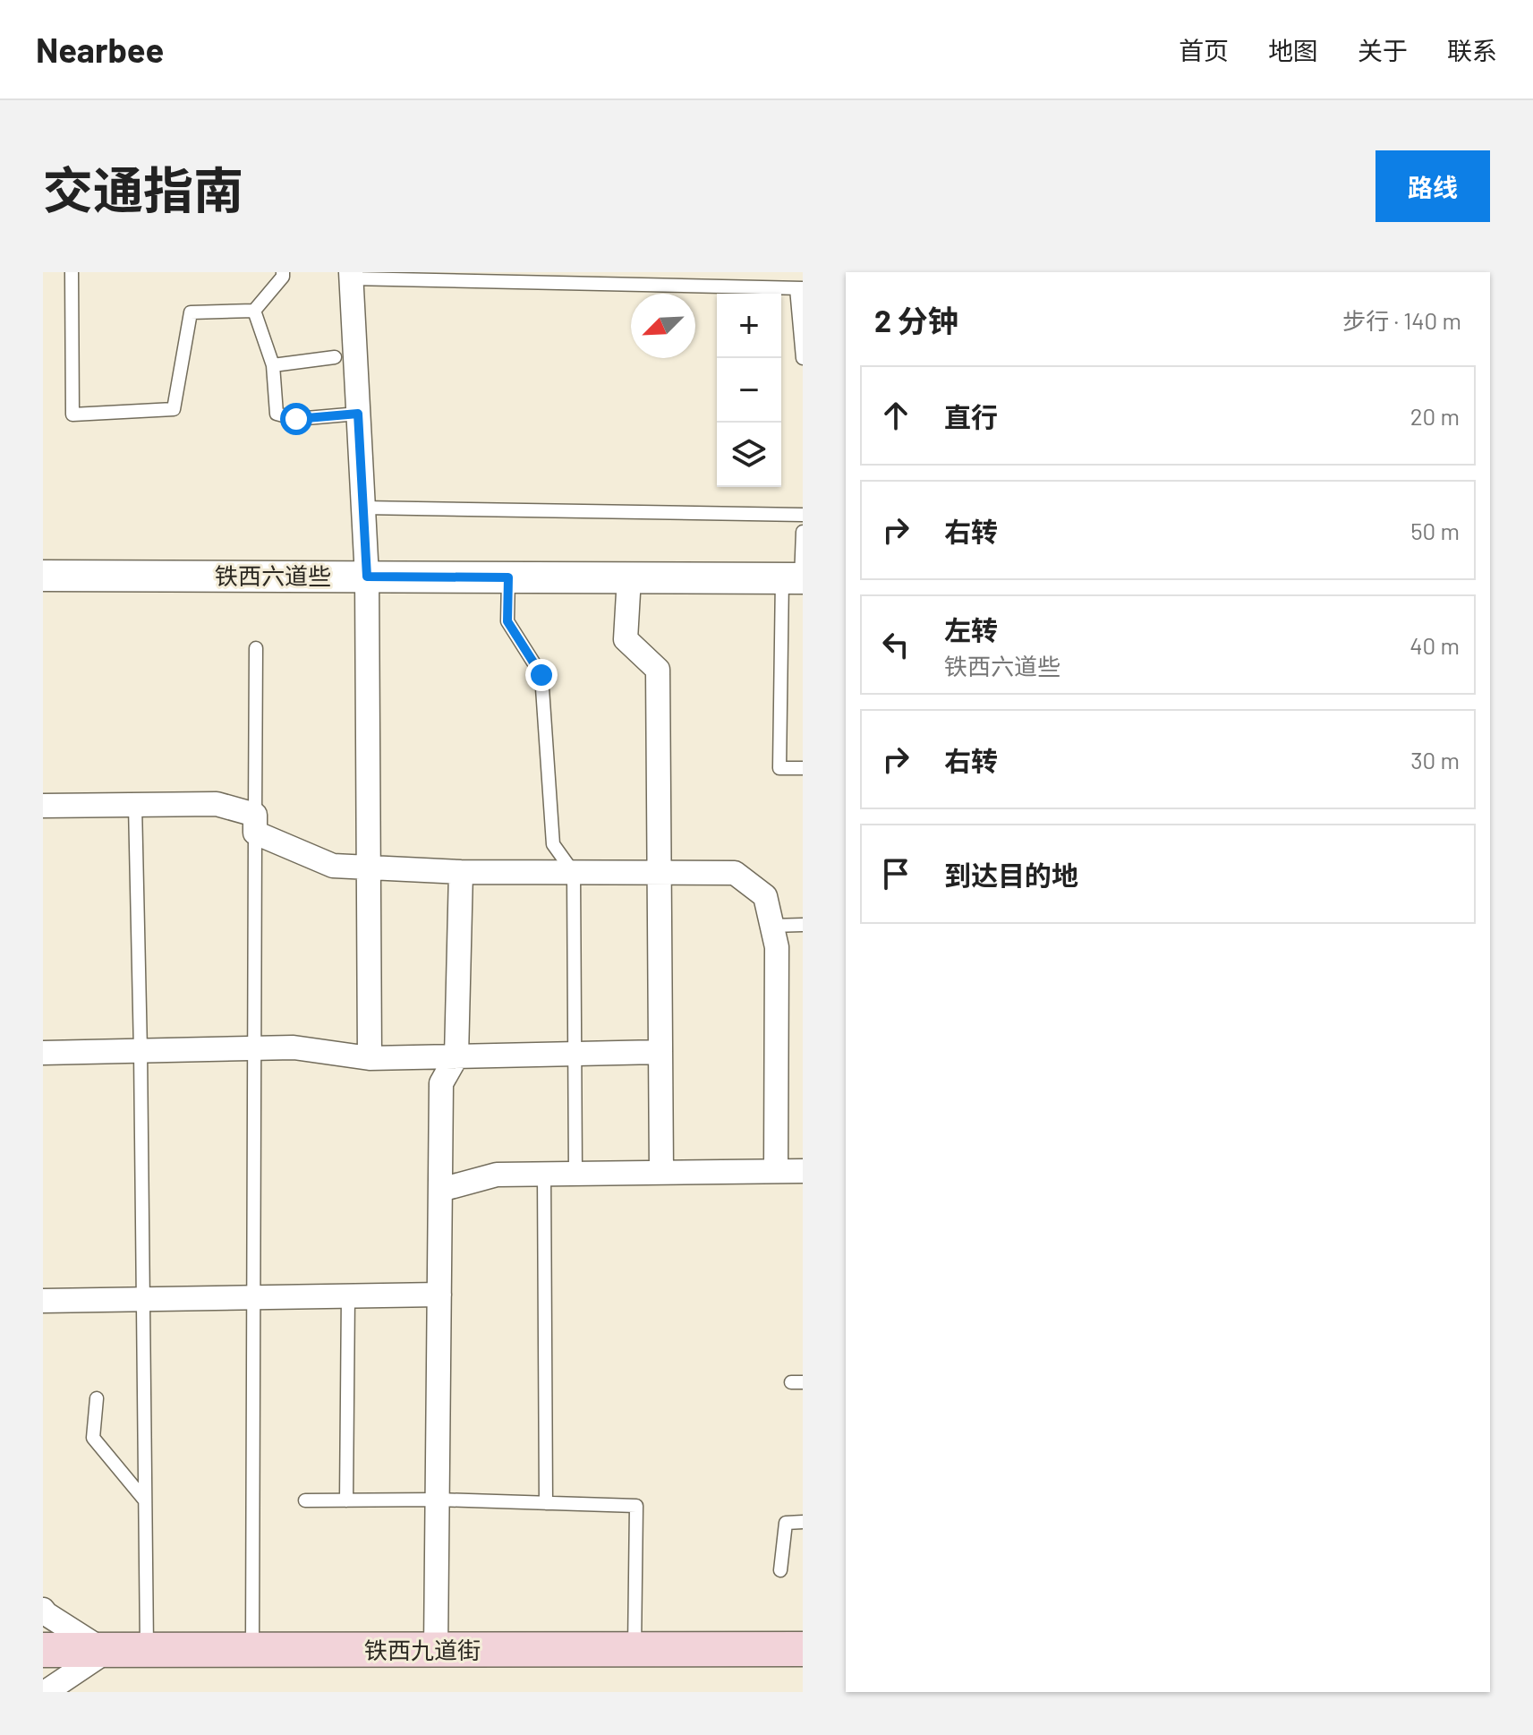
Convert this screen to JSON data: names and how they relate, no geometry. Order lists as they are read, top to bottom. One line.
{"streets":{"main road":["铁西九道街"],"street":["铁西六道些"]},"north":"bottom left","page":{"header":"Nearbee","nav":["首页","地图","关于","联系"],"title":"交通指南","buttons":"路线","heading":["2 分钟","步行 · 140 m"],"map_buttons":["+","−"],"list":[["直行","20 m"],["右转","50 m"],["左转","铁西六道些","40 m"],["右转","30 m"],"到达目的地"]}}
